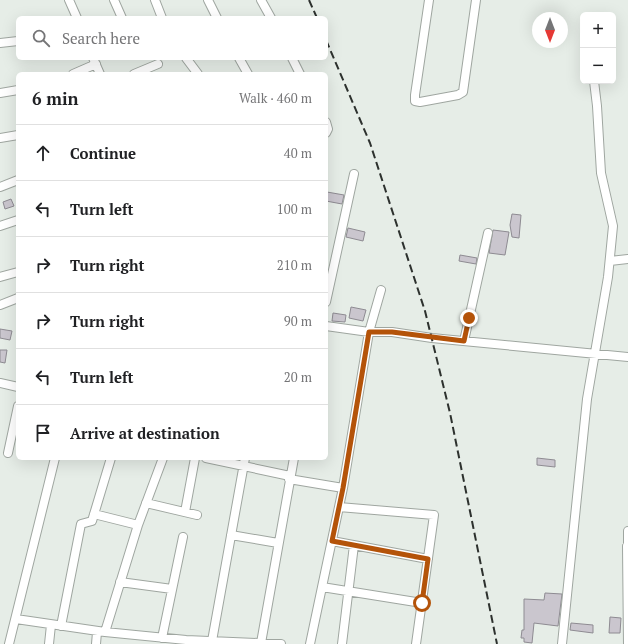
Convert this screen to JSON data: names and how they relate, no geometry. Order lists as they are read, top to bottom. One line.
{"north":"bottom","page":{"map_buttons":["+","−"],"search":"Search here","heading":["6 min","Walk · 460 m"],"list":[["Continue","40 m"],["Turn left","100 m"],["Turn right","210 m"],["Turn right","90 m"],["Turn left","20 m"],"Arrive at destination"]}}
